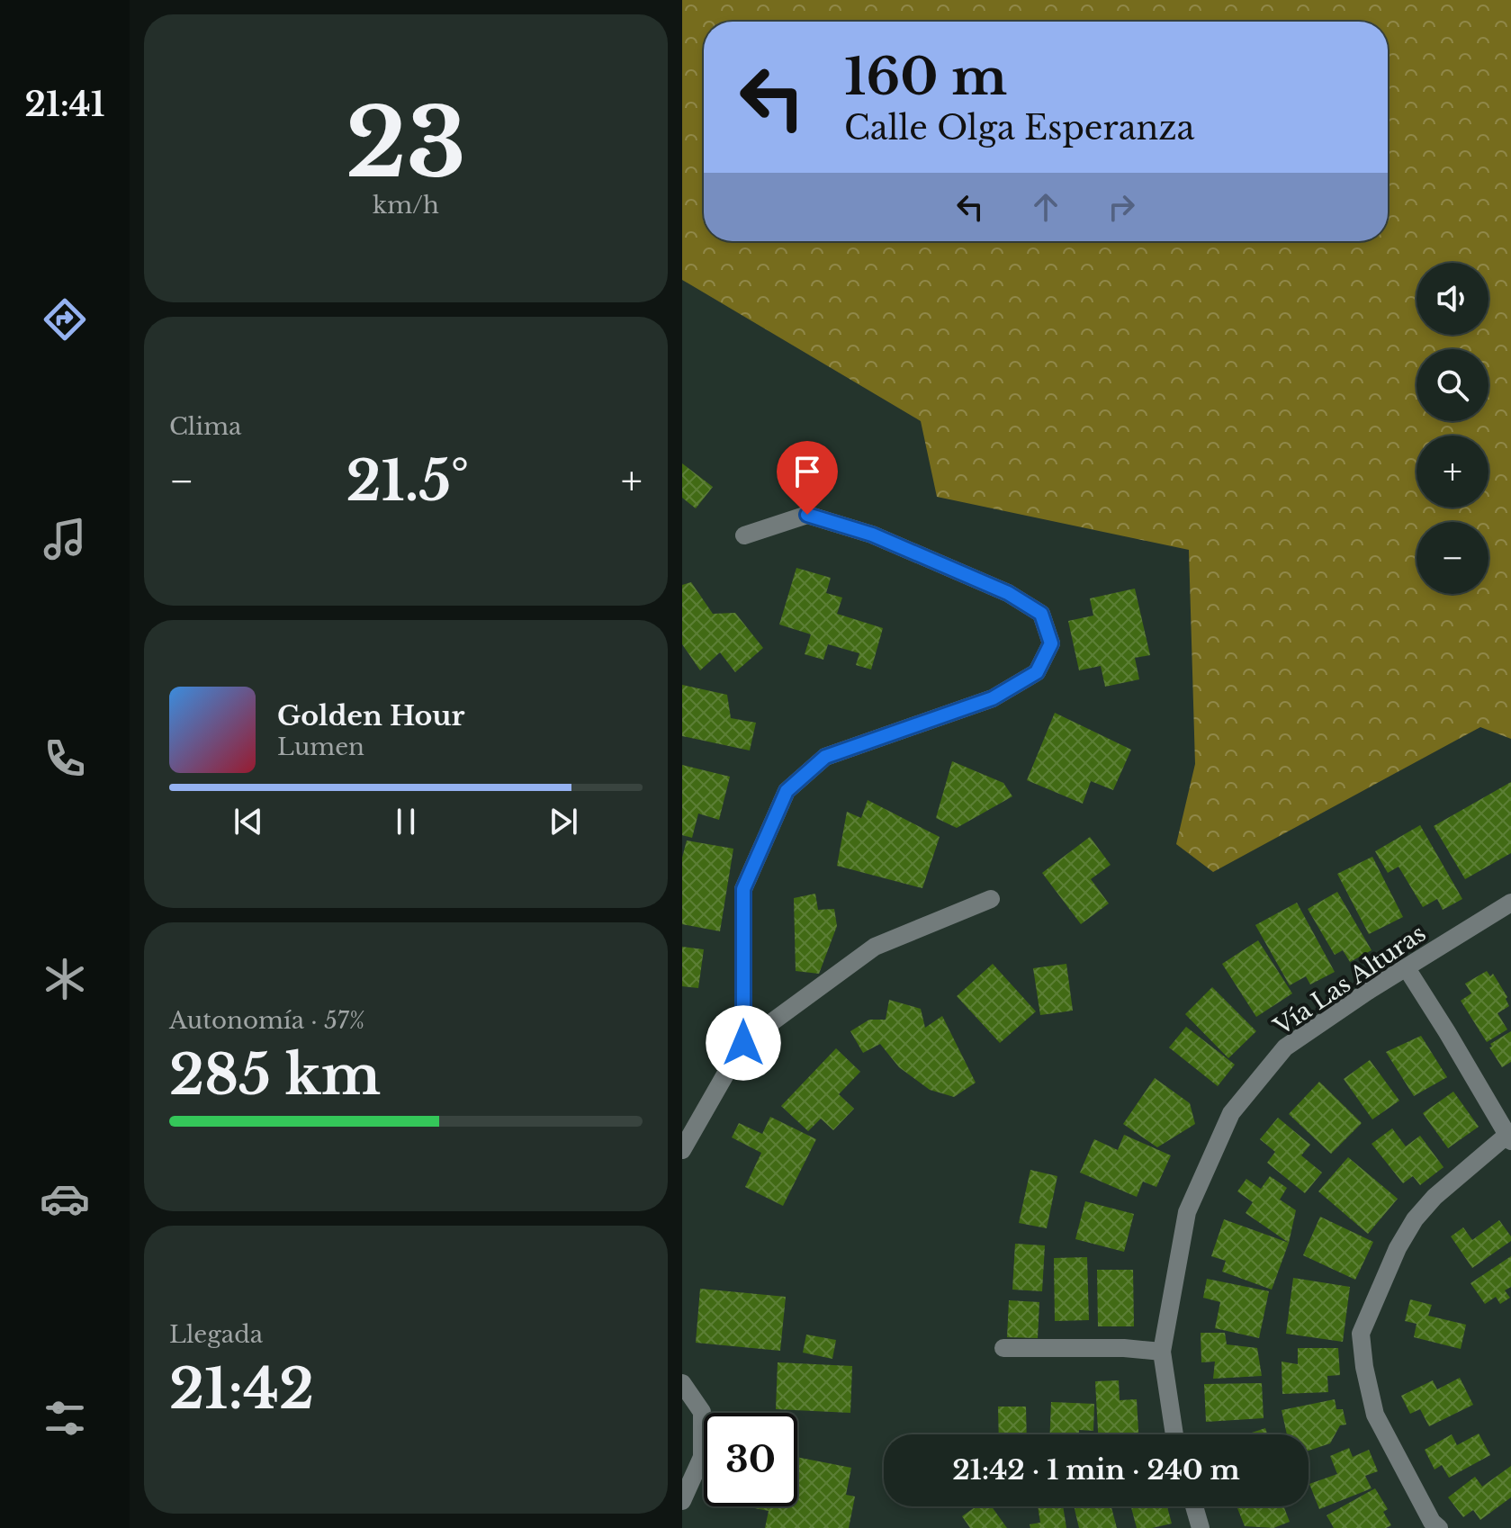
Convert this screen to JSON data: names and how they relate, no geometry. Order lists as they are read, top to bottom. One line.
{"streets":{"street":["Vía Las Alturas"]},"page":{"tabs":"21:41","tile":[["23","km/h"],"Clima",["Autonomía · 57%","285 km"],["Llegada","21:42"]],"turn":["160 m","Calle Olga Esperanza"],"map_buttons":["+","−"],"heat":["−","21.5°","+"],"song":["Golden Hour","Lumen"],"limit":"30","trip":"21:42 · 1 min · 240 m"}}
